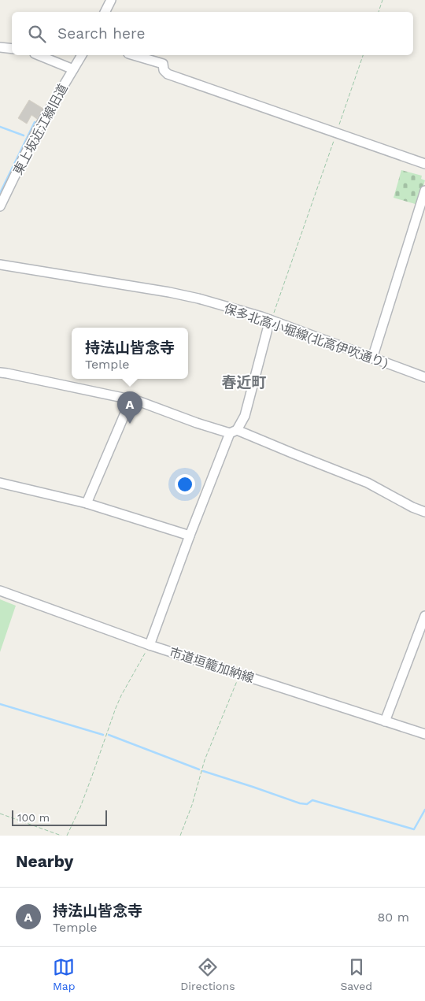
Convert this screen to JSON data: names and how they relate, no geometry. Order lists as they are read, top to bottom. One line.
{"streets":{"street":["東上坂近江線旧道","保多北高小堀線(北高伊吹通り)","市道垣籠加納線"]},"districts":["春近町"],"scale_bar":"100 m","page":{"search":"Search here","popup":["持法山皆念寺","Temple"],"pins":"A","scale":"100 m","heading":"Nearby","list":[{"mark":"A","name":"持法山皆念寺","note":"Temple","value":"80 m"}],"nav":["Map","Directions","Saved"]}}
